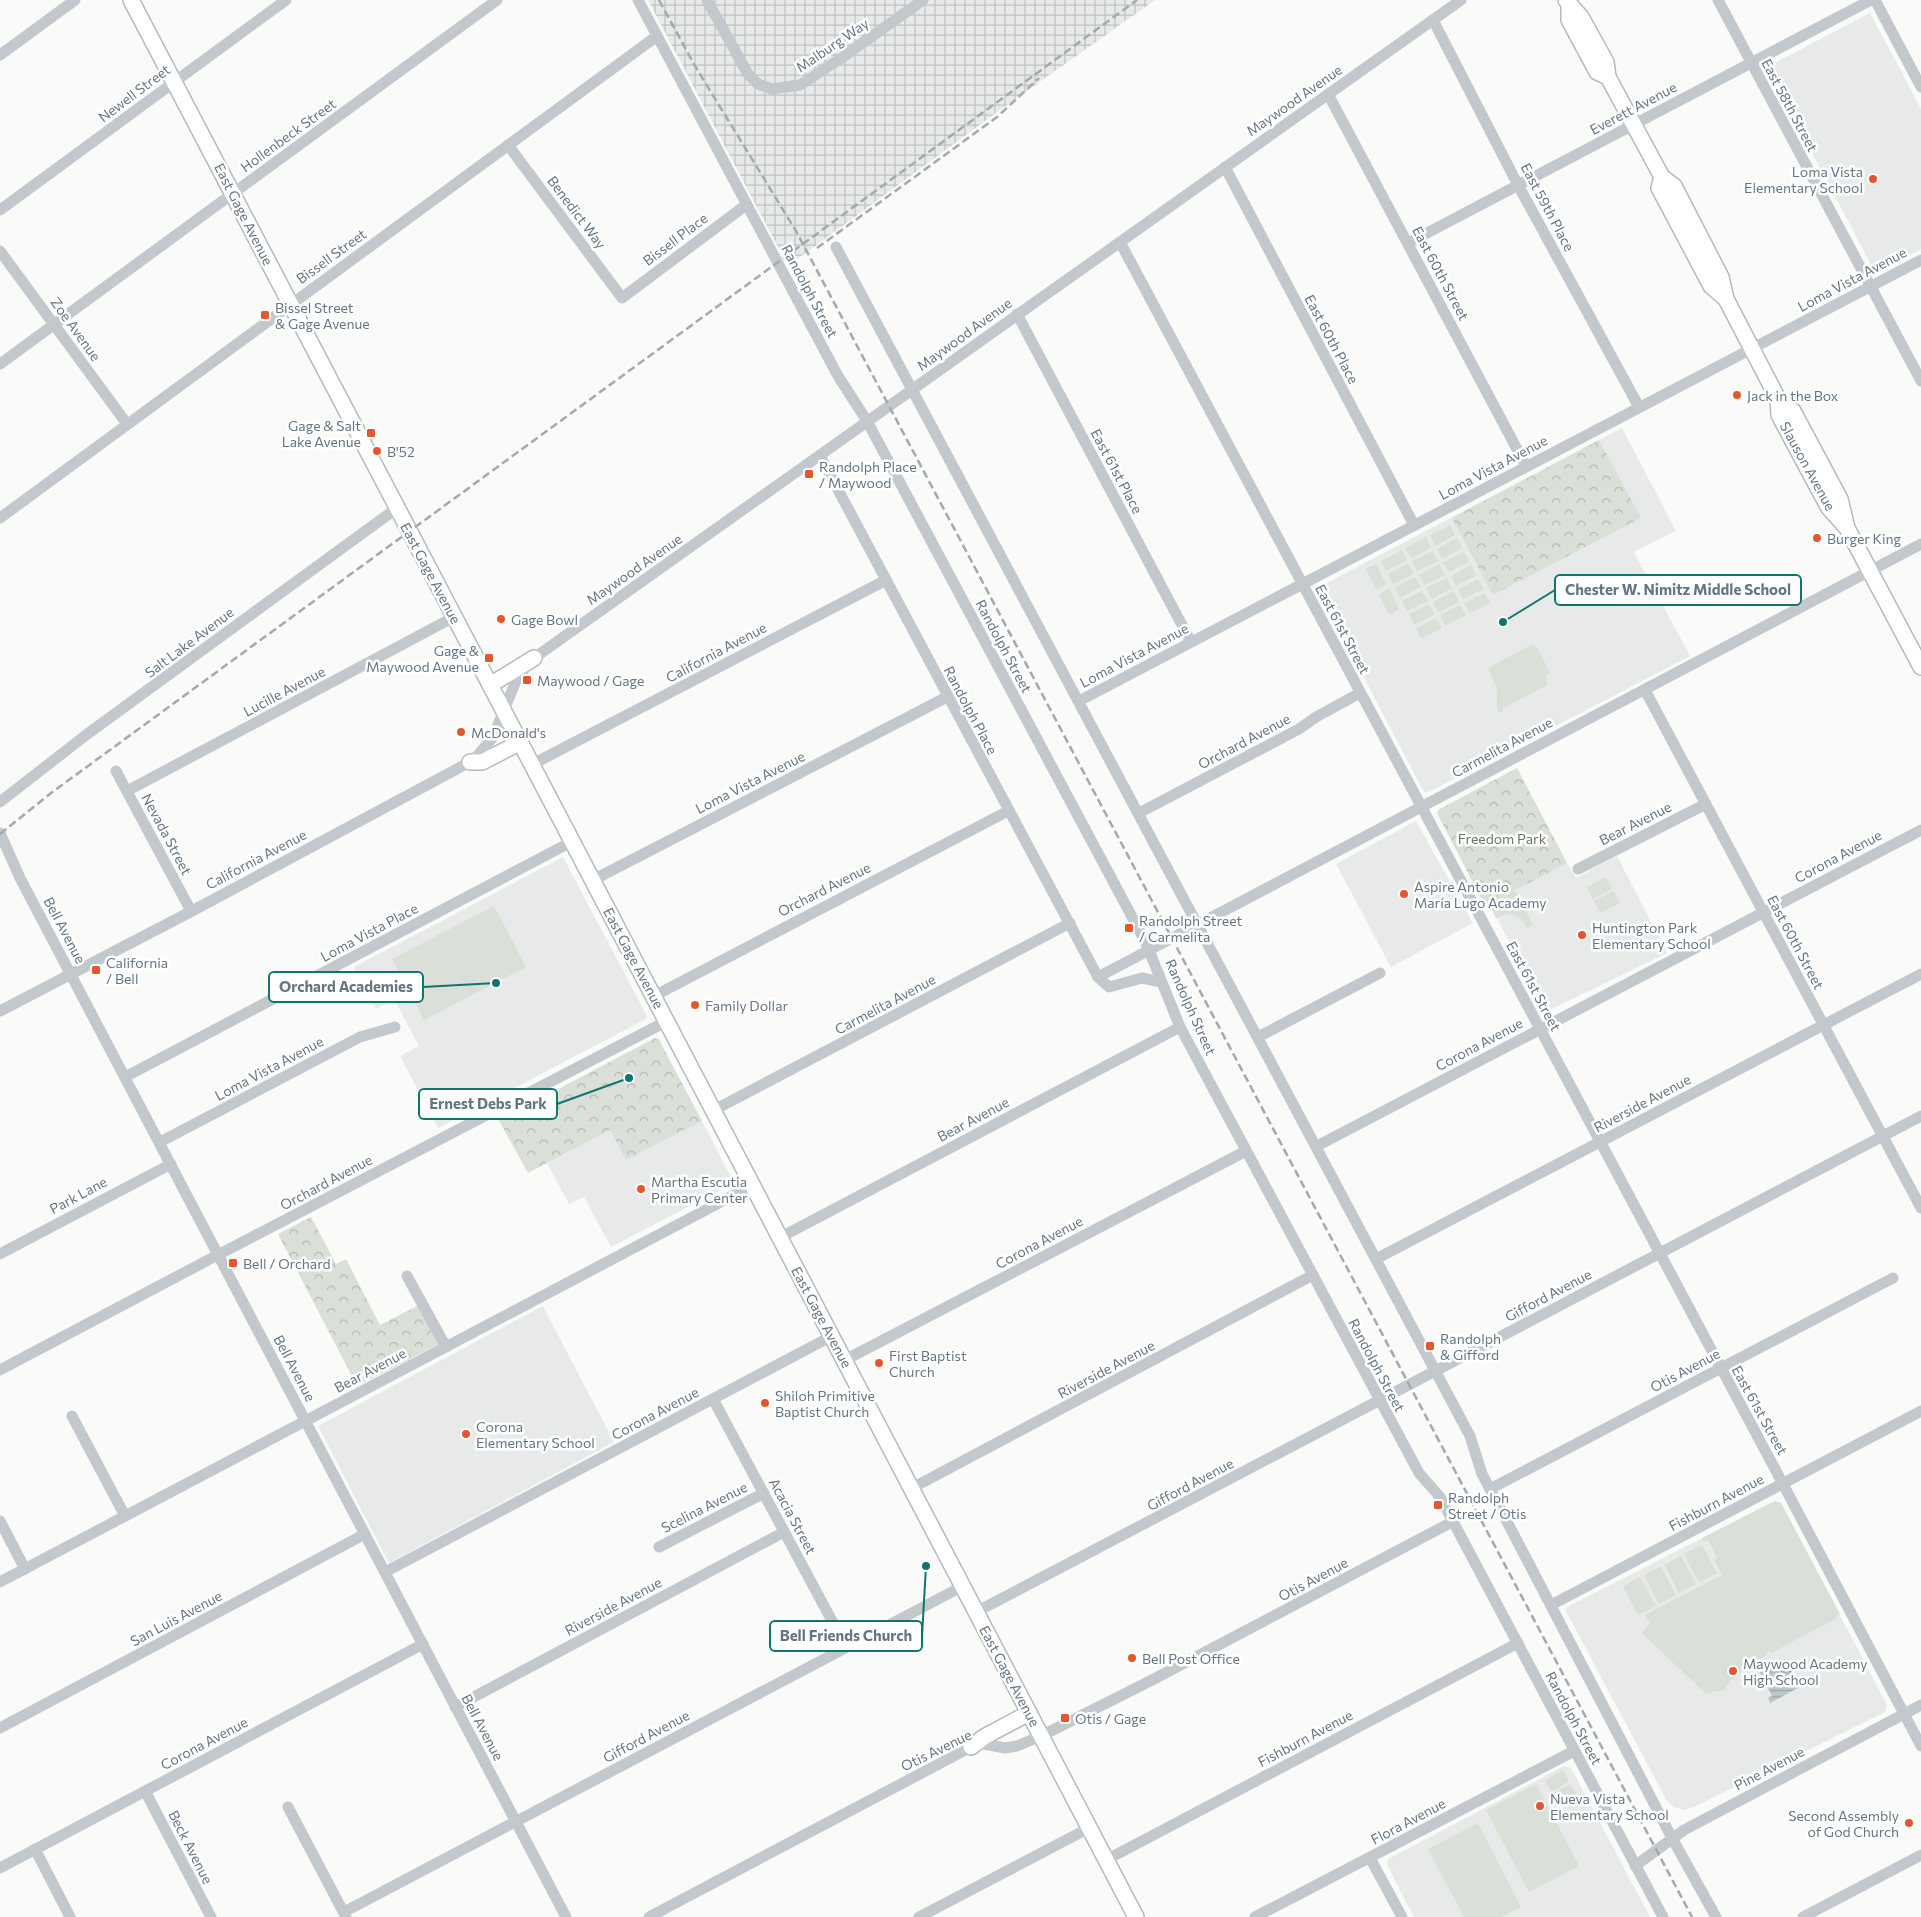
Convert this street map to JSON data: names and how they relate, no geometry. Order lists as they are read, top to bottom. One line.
{"streets":{"main road":["East Gage Avenue","Slauson Avenue"],"street":["Malburg Way","Newell Street","Maywood Avenue","East 58th Street","Everett Avenue","Hollenbeck Street","East 59th Place","Benedict Way","Bissell Place","Bissell Street","East 60th Street","Loma Vista Avenue","Randolph Street","Zoe Avenue","East 60th Place","East 61st Place","East 61st Street","Salt Lake Avenue","California Avenue","Lucille Avenue","Randolph Place","Orchard Avenue","Carmelita Avenue","Bear Avenue","Nevada Street","Corona Avenue","Bell Avenue","Loma Vista Place","Riverside Avenue","Park Lane","Gifford Avenue","Otis Avenue","Fishburn Avenue","Scelina Avenue","Acacia Street","San Luis Avenue","Pine Avenue","Flora Avenue","Beck Avenue"]},"crossings":[["Newell Street","East Gage Avenue"],["Maywood Avenue","East 59th Place"],["Maywood Avenue","East Gage Avenue"],["Maywood Avenue","East 60th Street"],["Maywood Avenue","Randolph Street"],["Maywood Avenue","East 60th Place"],["Maywood Avenue","East 61st Place"],["Maywood Avenue","East 61st Street"],["Maywood Avenue","California Avenue"],["Maywood Avenue","Randolph Place"],["East 58th Street","Everett Avenue"],["East 58th Street","Loma Vista Avenue"],["Everett Avenue","East 59th Place"],["Everett Avenue","East 60th Street"],["Everett Avenue","Slauson Avenue"],["Hollenbeck Street","East Gage Avenue"],["Hollenbeck Street","Zoe Avenue"],["East 59th Place","Loma Vista Avenue"],["Benedict Way","Bissell Place"],["Benedict Way","Bissell Street"],["East Gage Avenue","Bissell Street"],["East Gage Avenue","Loma Vista Avenue"],["East Gage Avenue","Salt Lake Avenue"],["East Gage Avenue","California Avenue"],["East Gage Avenue","Lucille Avenue"],["East Gage Avenue","Orchard Avenue"],["East Gage Avenue","Carmelita Avenue"],["East Gage Avenue","Bear Avenue"],["East Gage Avenue","Corona Avenue"],["East Gage Avenue","Loma Vista Place"],["East Gage Avenue","Riverside Avenue"],["East Gage Avenue","Gifford Avenue"],["East Gage Avenue","Otis Avenue"],["East Gage Avenue","Fishburn Avenue"],["Bissell Place","Randolph Street"],["Bissell Street","Randolph Street"],["Bissell Street","Zoe Avenue"],["East 60th Street","Loma Vista Avenue"],["East 60th Street","Carmelita Avenue"],["East 60th Street","Bear Avenue"],["East 60th Street","Corona Avenue"],["East 60th Street","Riverside Avenue"],["East 60th Street","Gifford Avenue"],["Loma Vista Avenue","East 60th Place"],["Loma Vista Avenue","Slauson Avenue"],["Loma Vista Avenue","East 61st Place"],["Loma Vista Avenue","East 61st Street"],["Loma Vista Avenue","Randolph Place"],["Loma Vista Avenue","Bell Avenue"],["Randolph Street","Carmelita Avenue"],["Randolph Street","Bear Avenue"],["Randolph Street","Corona Avenue"],["Randolph Street","Riverside Avenue"],["Randolph Street","Gifford Avenue"],["Randolph Street","Otis Avenue"],["Randolph Street","Fishburn Avenue"],["Randolph Street","Pine Avenue"],["Randolph Street","Flora Avenue"],["Slauson Avenue","Carmelita Avenue"],["East 61st Street","Orchard Avenue"],["East 61st Street","Carmelita Avenue"],["East 61st Street","Corona Avenue"],["East 61st Street","Riverside Avenue"],["East 61st Street","Gifford Avenue"],["East 61st Street","Otis Avenue"],["East 61st Street","Fishburn Avenue"],["East 61st Street","Pine Avenue"],["California Avenue","Randolph Place"],["California Avenue","Nevada Street"],["California Avenue","Bell Avenue"],["Lucille Avenue","Nevada Street"],["Randolph Place","Orchard Avenue"],["Randolph Place","Carmelita Avenue"],["Orchard Avenue","Bell Avenue"],["Bear Avenue","Bell Avenue"],["Corona Avenue","Bell Avenue"],["Corona Avenue","Acacia Street"],["Corona Avenue","Beck Avenue"],["Bell Avenue","Loma Vista Place"],["Bell Avenue","Riverside Avenue"],["Bell Avenue","Park Lane"],["Bell Avenue","Gifford Avenue"],["Bell Avenue","San Luis Avenue"],["Riverside Avenue","Acacia Street"],["Gifford Avenue","Acacia Street"],["Scelina Avenue","Acacia Street"]],"parks":["Freedom Park"],"places":{"other":["Loma Vista Elementary School","Jack in the Box","B'52","Burger King","Gage Bowl","Chester W. Nimitz Middle School","McDonald's","Aspire Antonio María Lugo Academy","Huntington Park Elementary School","Orchard Academies","Family Dollar","Ernest Debs Park","Martha Escutia Primary Center","First Baptist Church","Shiloh Primitive Baptist Church","Corona Elementary School","Bell Friends Church","Bell Post Office","Maywood Academy High School","Nueva Vista Elementary School","Second Assembly of God Church"],"transit":["Bissel Street & Gage Avenue","Gage & Salt Lake Avenue","Randolph Place / Maywood","Gage & Maywood Avenue","Maywood / Gage","Randolph Street / Carmelita","California / Bell","Bell / Orchard","Randolph & Gifford","Randolph Street / Otis","Otis / Gage"]}}
